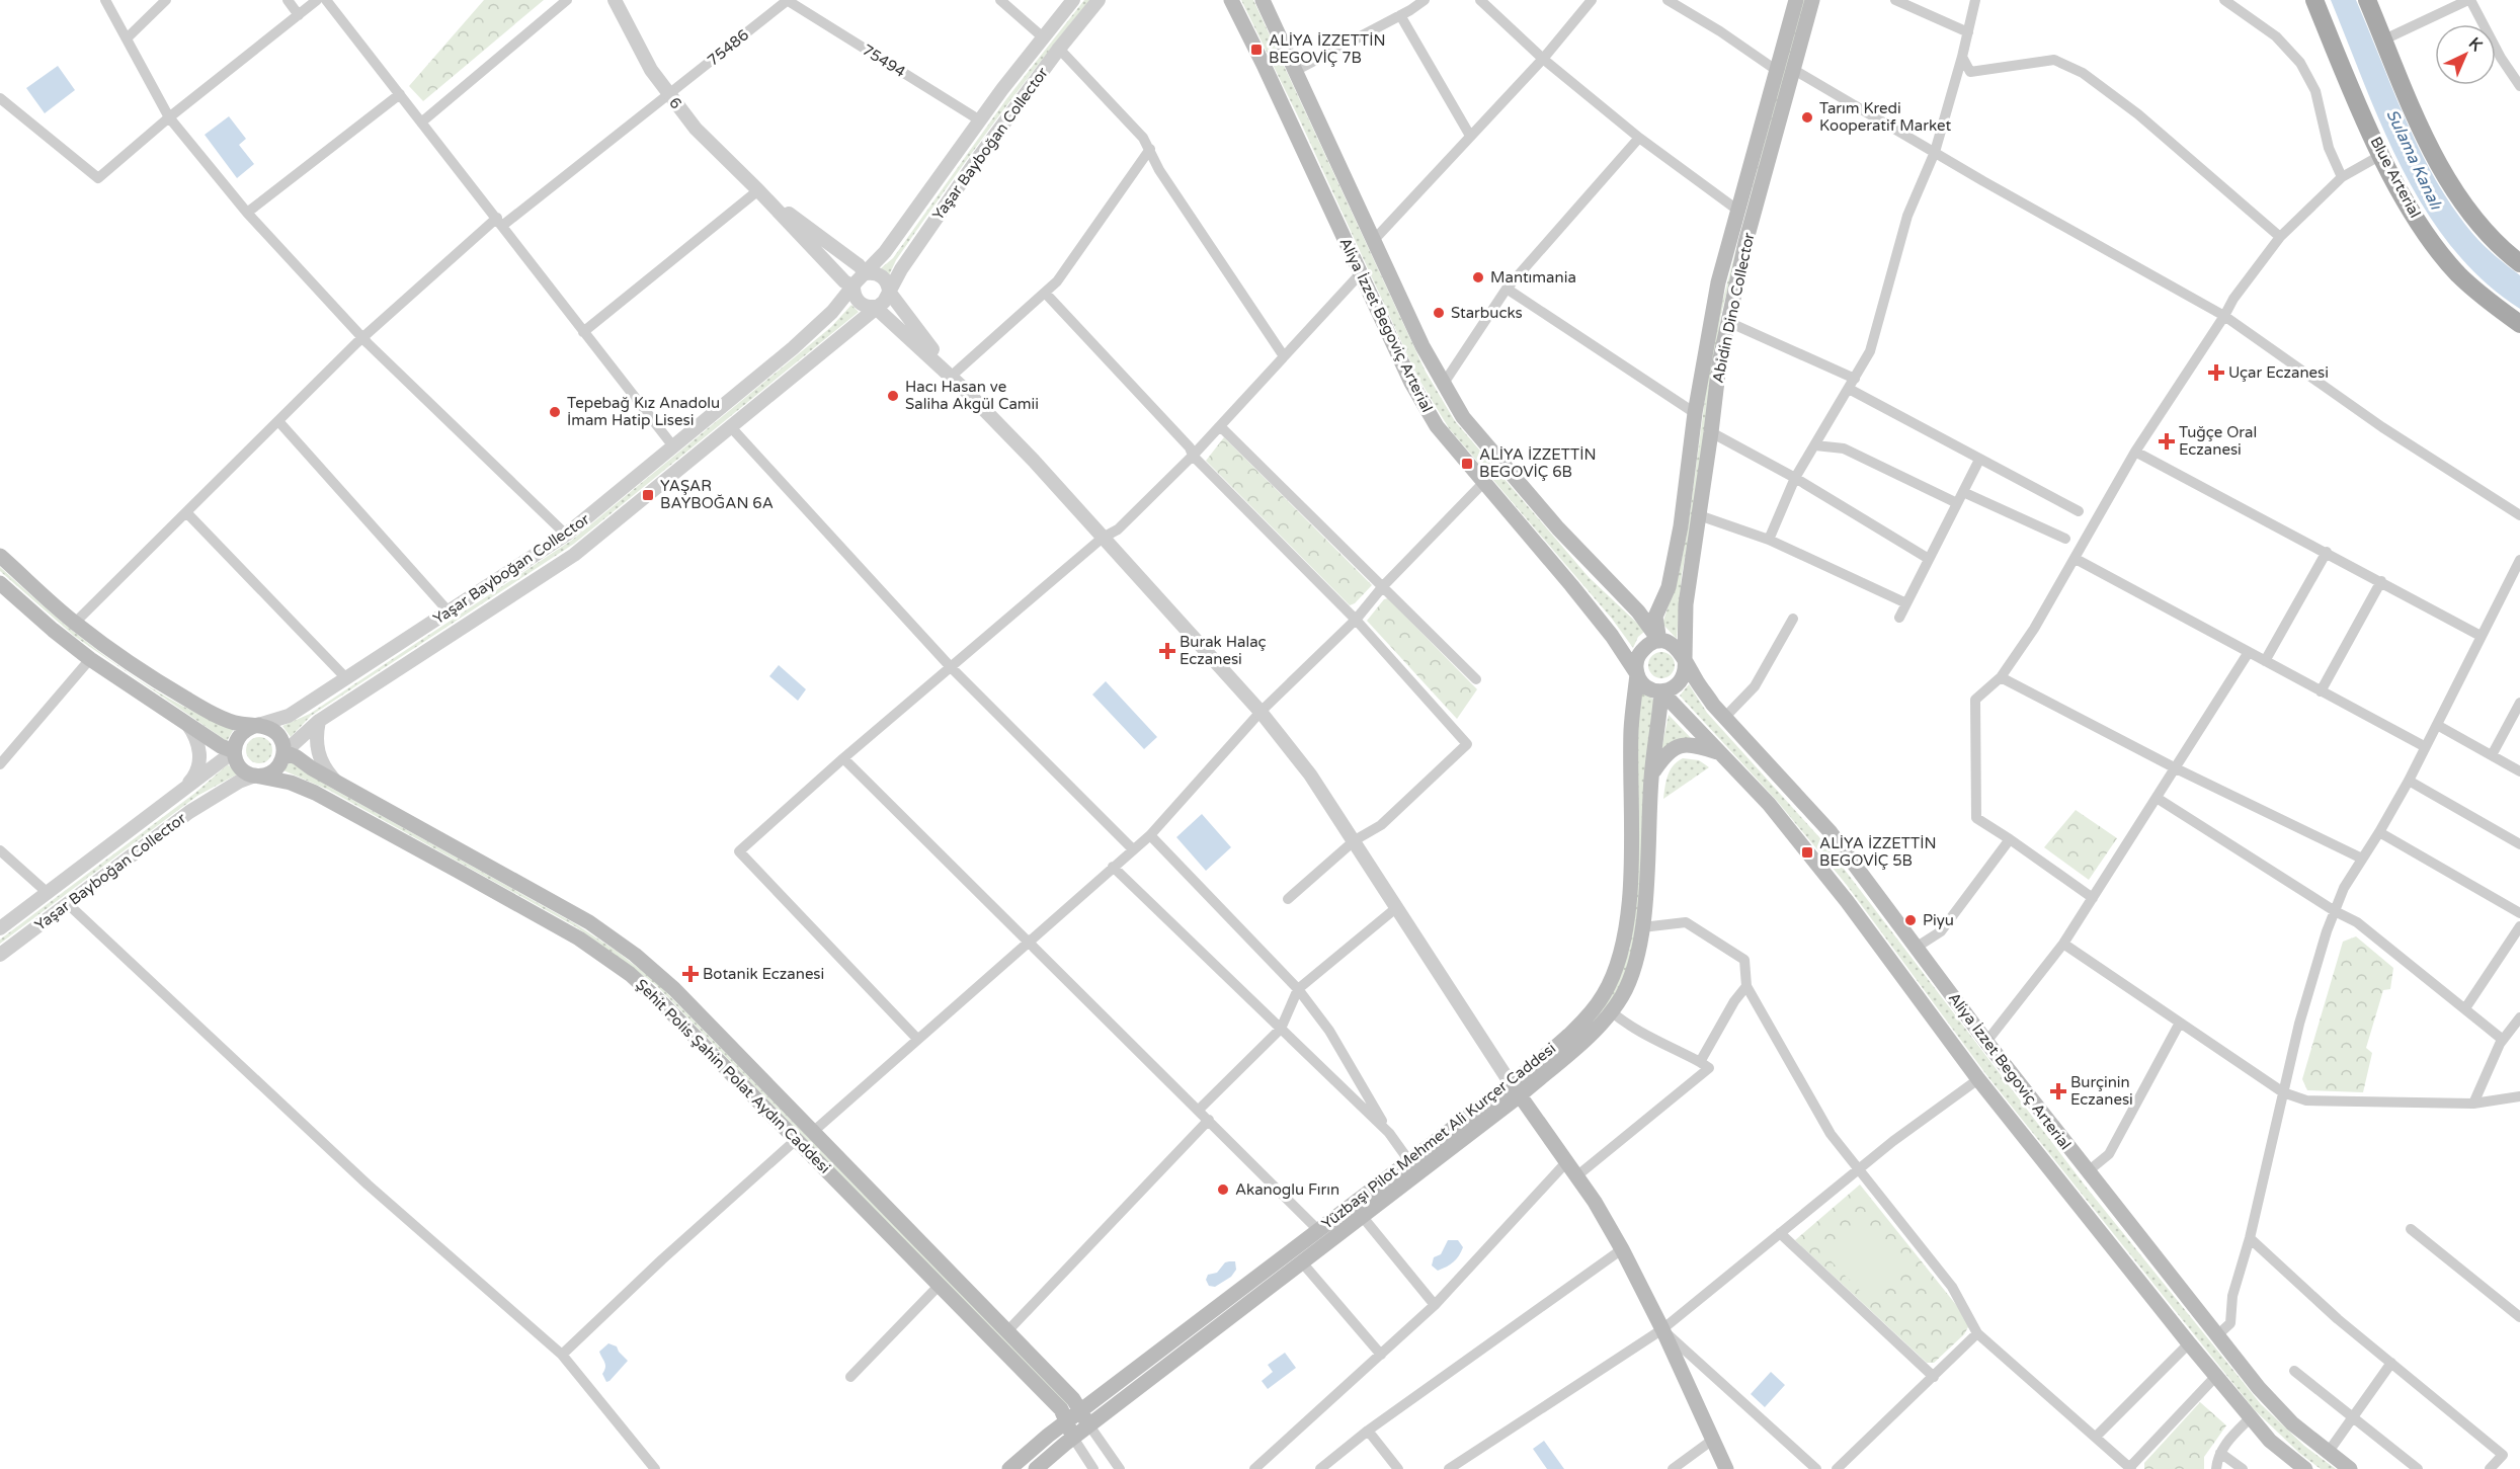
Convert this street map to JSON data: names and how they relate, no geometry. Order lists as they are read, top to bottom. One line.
{"streets":{"main road":["Blue Arterial","Abidin Dino Collector","Aliya İzzet Begoviç Arterial","Şehit Polis Şahin Polat Aydın Caddesi","Yüzbaşı Pilot Mehmet Ali Kurçer Caddesi"],"street":["75486","75494","6","Yaşar Bayboğan Collector"]},"crossings":[["75486","75494"],["75486","6"],["75494","Yaşar Bayboğan Collector"],["Yaşar Bayboğan Collector","Şehit Polis Şahin Polat Aydın Caddesi"],["Abidin Dino Collector","Aliya İzzet Begoviç Arterial"],["Abidin Dino Collector","Yüzbaşı Pilot Mehmet Ali Kurçer Caddesi"],["Aliya İzzet Begoviç Arterial","Yüzbaşı Pilot Mehmet Ali Kurçer Caddesi"],["Şehit Polis Şahin Polat Aydın Caddesi","Yüzbaşı Pilot Mehmet Ali Kurçer Caddesi"]],"water":["Sulama Kanalı"],"places":{"transit":["ALİYA İZZETTİN BEGOVİÇ 7B","ALİYA İZZETTİN BEGOVİÇ 6B","YAŞAR BAYBOĞAN 6A","ALİYA İZZETTİN BEGOVİÇ 5B"],"other":["Tarım Kredi Kooperatif Market","Mantımania","Starbucks","Hacı Hasan ve Saliha Akgül Camii","Tepebağ Kız Anadolu İmam Hatip Lisesi","Piyu","Akanoglu Fırın"],"health":["Uçar Eczanesi","Tuğçe Oral Eczanesi","Burak Halaç Eczanesi","Botanik Eczanesi","Burçinin Eczanesi"]},"north":"top right"}
